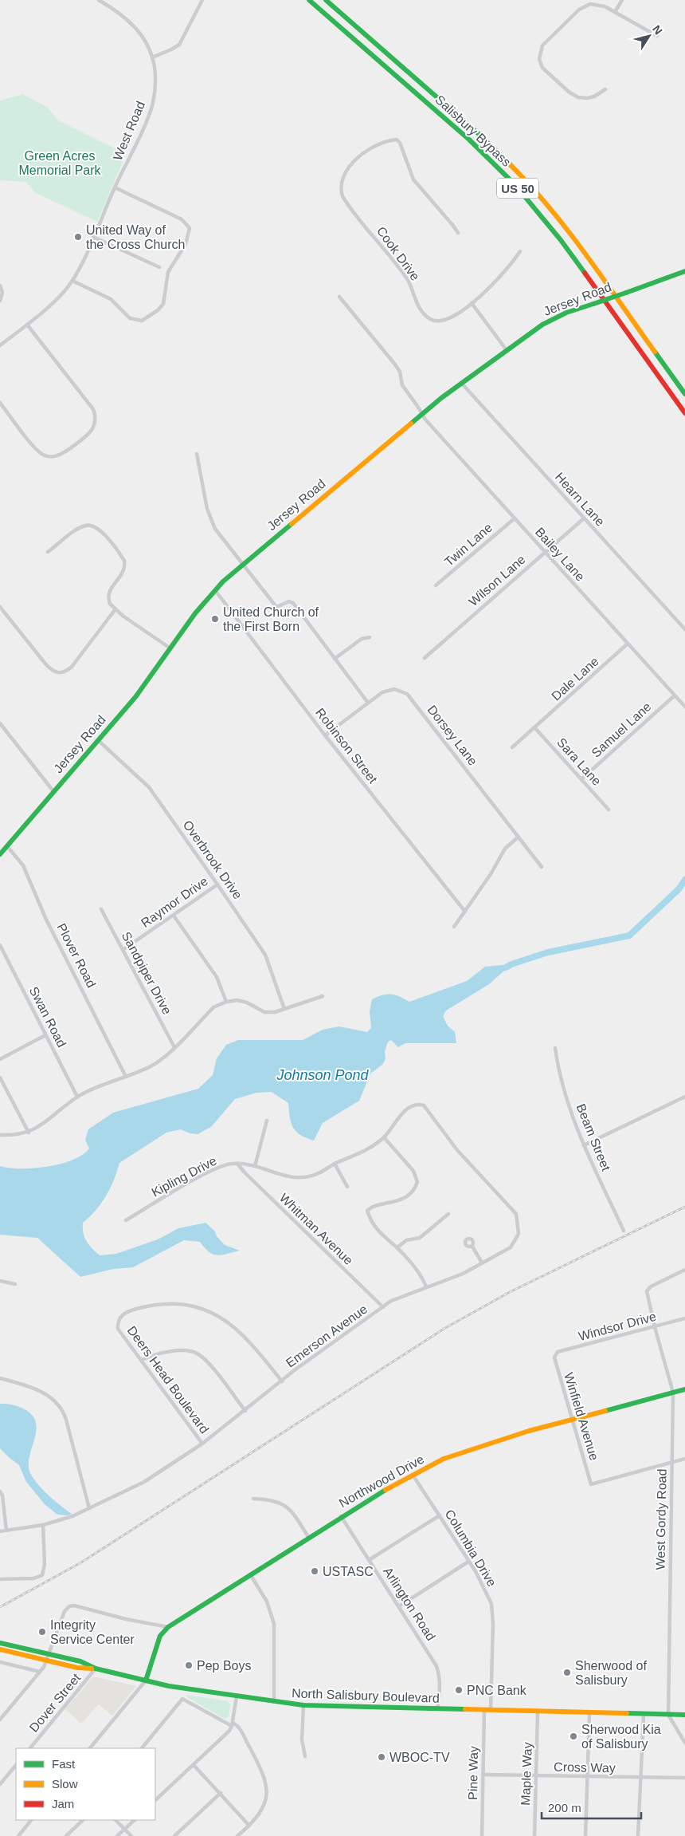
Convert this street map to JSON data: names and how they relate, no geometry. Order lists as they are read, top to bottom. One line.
{"streets":{"main road":["Salisbury Bypass","US 50","Jersey Road","Northwood Drive","North Salisbury Boulevard"],"street":["West Road","Cook Drive","Hearn Lane","Twin Lane","Bailey Lane","Wilson Lane","Dale Lane","Samuel Lane","Dorsey Lane","Robinson Street","Sara Lane","Overbrook Drive","Raymor Drive","Plover Road","Sandpiper Drive","Swan Road","Beam Street","Kipling Drive","Whitman Avenue","Windsor Drive","Emerson Avenue","Deers Head Boulevard","Winfield Avenue","West Gordy Road","Columbia Drive","Arlington Road","Dover Street","Cross Way","Pine Way","Maple Way"]},"crossings":[["Jersey Road","Hearn Lane"],["Jersey Road","Bailey Lane"],["Jersey Road","Robinson Street"],["Jersey Road","Overbrook Drive"],["Jersey Road","Plover Road"],["Hearn Lane","Wilson Lane"],["Twin Lane","Bailey Lane"],["Bailey Lane","Wilson Lane"],["Bailey Lane","Dale Lane"],["Bailey Lane","Samuel Lane"],["Dale Lane","Sara Lane"],["Samuel Lane","Sara Lane"],["Dorsey Lane","Robinson Street"],["Overbrook Drive","Raymor Drive"],["Raymor Drive","Sandpiper Drive"],["Kipling Drive","Whitman Avenue"],["Kipling Drive","Emerson Avenue"],["Whitman Avenue","Emerson Avenue"],["Windsor Drive","Winfield Avenue"],["Windsor Drive","West Gordy Road"],["Emerson Avenue","Deers Head Boulevard"],["Winfield Avenue","Northwood Drive"],["Winfield Avenue","West Gordy Road"],["Northwood Drive","West Gordy Road"],["Northwood Drive","Columbia Drive"],["Northwood Drive","Arlington Road"],["Northwood Drive","North Salisbury Boulevard"],["West Gordy Road","North Salisbury Boulevard"],["Columbia Drive","North Salisbury Boulevard"],["Arlington Road","North Salisbury Boulevard"],["North Salisbury Boulevard","Dover Street"],["North Salisbury Boulevard","Pine Way"],["North Salisbury Boulevard","Maple Way"],["Cross Way","Pine Way"],["Cross Way","Maple Way"]],"water":["Johnson Pond"],"parks":["Green Acres Memorial Park"],"places":["United Way of the Cross Church","United Church of the First Born","USTASC","Integrity Service Center","Pep Boys","Sherwood of Salisbury","PNC Bank","Sherwood Kia of Salisbury","WBOC-TV"],"legend":["Fast","Slow","Jam"],"scale_bar":"200 m","north":"top right"}
